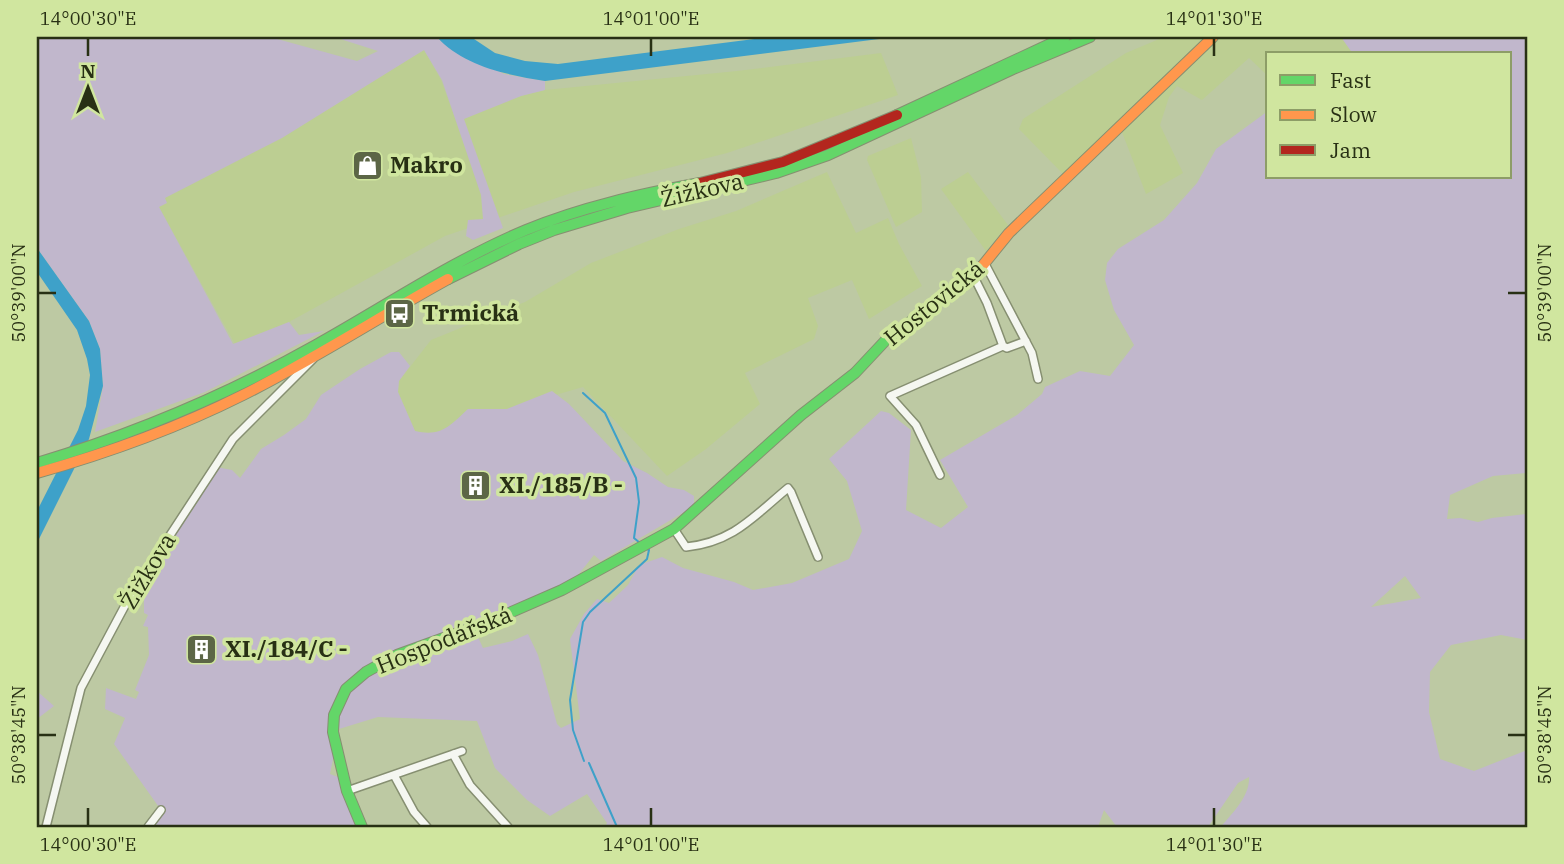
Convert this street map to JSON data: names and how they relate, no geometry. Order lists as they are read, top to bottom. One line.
{"streets":{"main road":["Žižkova","Hostovická","Hospodářská"]},"crossings":[["Hostovická","Hospodářská"]],"places":{"shop":["Makro"],"bus stop":["Trmická"],"building":["XI./185/B -","XI./184/C -"]},"legend":["Fast","Slow","Jam"],"north":"top","coordinates":["14°00'30\"E","14°01'00\"E","14°01'30\"E","50°39'00\"N","50°38'45\"N"]}
